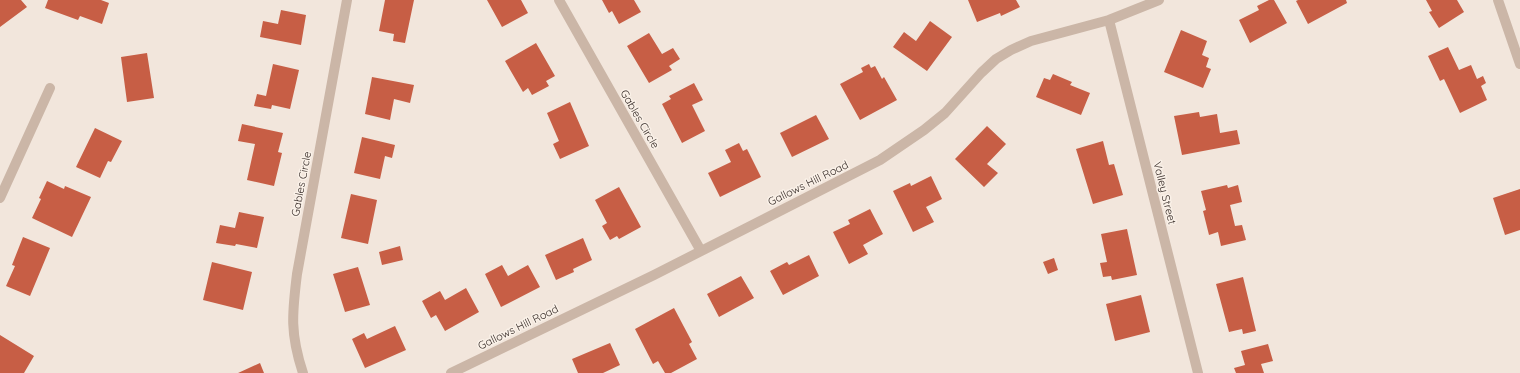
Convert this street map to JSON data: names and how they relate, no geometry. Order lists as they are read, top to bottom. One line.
{"streets":{"street":["Gables Circle","Gallows Hill Road","Valley Street"]},"crossings":[["Gables Circle","Gallows Hill Road"],["Gallows Hill Road","Valley Street"]]}
